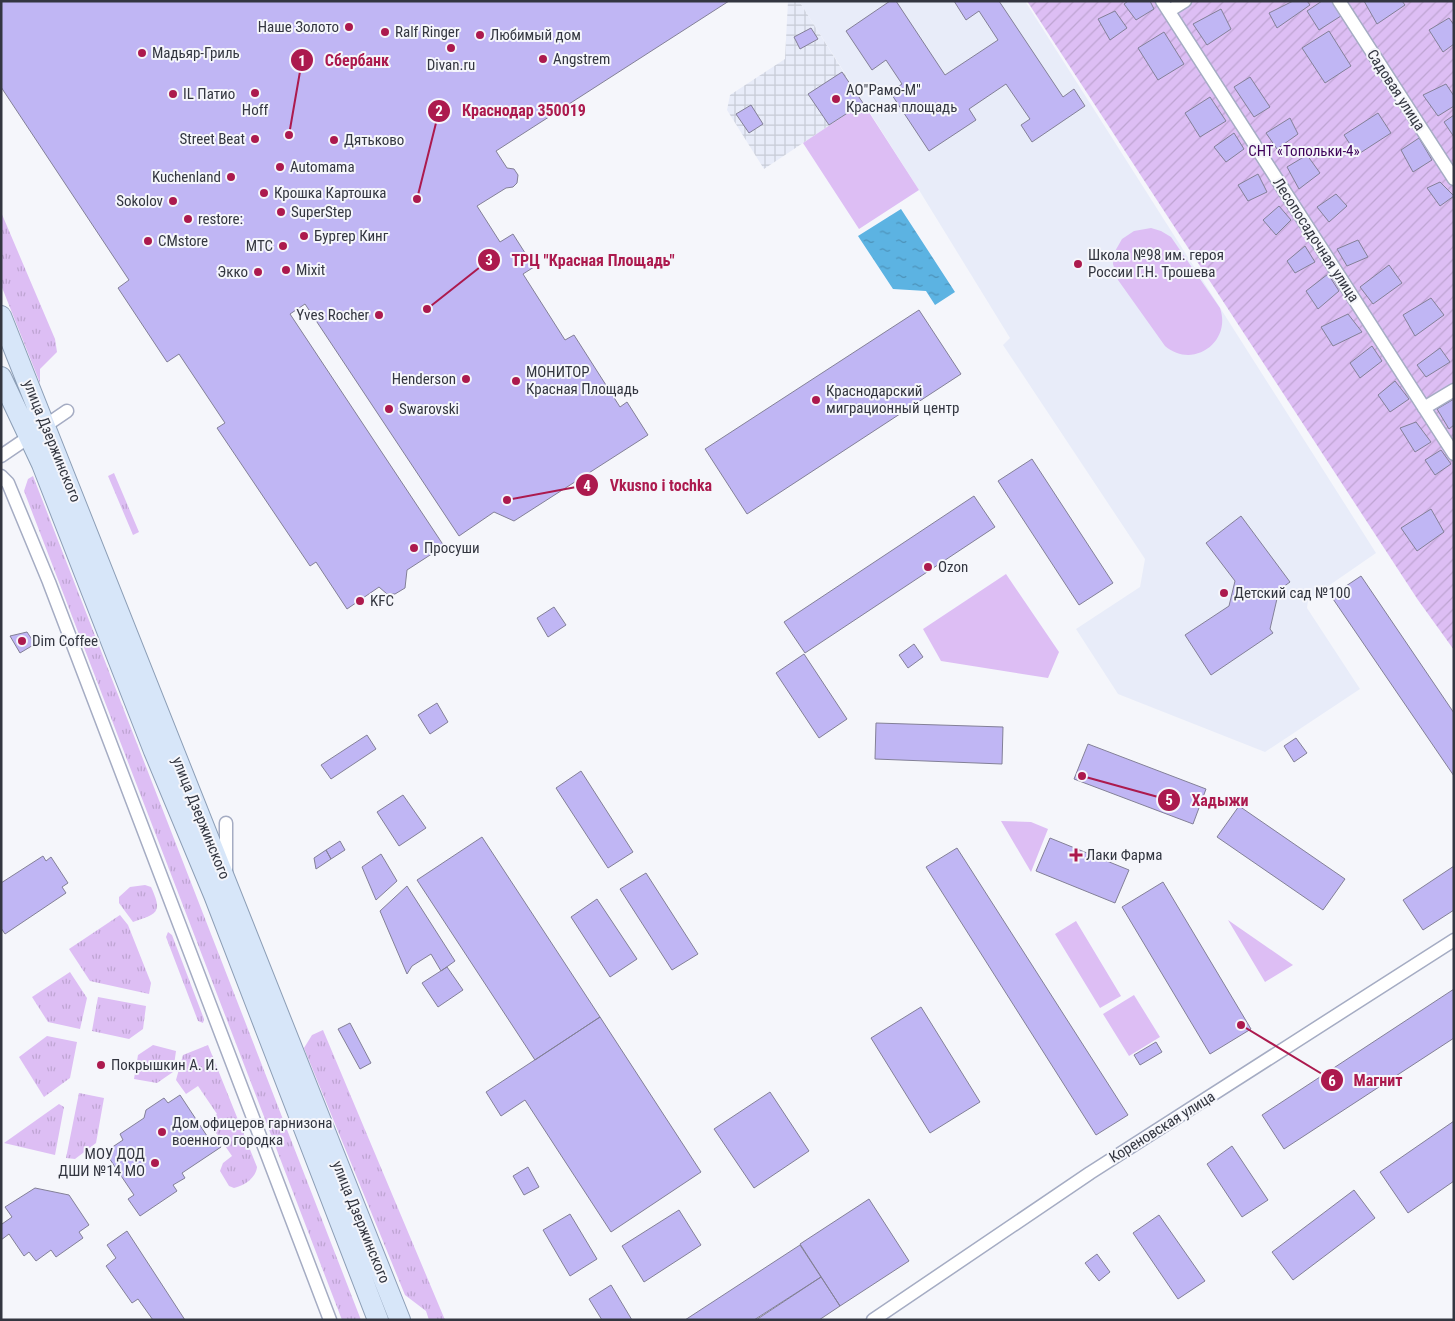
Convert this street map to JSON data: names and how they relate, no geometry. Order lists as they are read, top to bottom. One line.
{"streets":{"main road":["улица Дзержинского"],"street":["Садовая улица","Лесопосадочная улица","Кореновская улица"]},"parks":["СНТ «Топольки-4»"],"places":{"other":["Наше Золото","Ralf Ringer","Любимый дом","Divan.ru","Мадьяр-Гриль","Angstrem","Hoff","IL Патио","АО\"Рамо-М\" Красная площадь","Сбербанк","Street Beat","Дятьково","Automama","Kuchenland","Крошка Картошка","Краснодар 350019","Sokolov","SuperStep","restore:","Бургер Кинг","CMstore","МТС","Школа №98 им. героя России Г.Н. Трошева","Mixit","Экко","ТРЦ \"Красная Площадь\"","Yves Rocher","Henderson","МОНИТОР Красная Площадь","Краснодарский миграционный центр","Swarovski","Vkusno i tochka","Просуши","Ozon","Детский сад №100","KFC","Dim Coffee","Хадыжи","Магнит","Покрышкин А. И.","Дом офицеров гарнизона военного городка","МОУ ДОД ДШИ №14 МО"],"health":["Лаки Фарма"]}}
